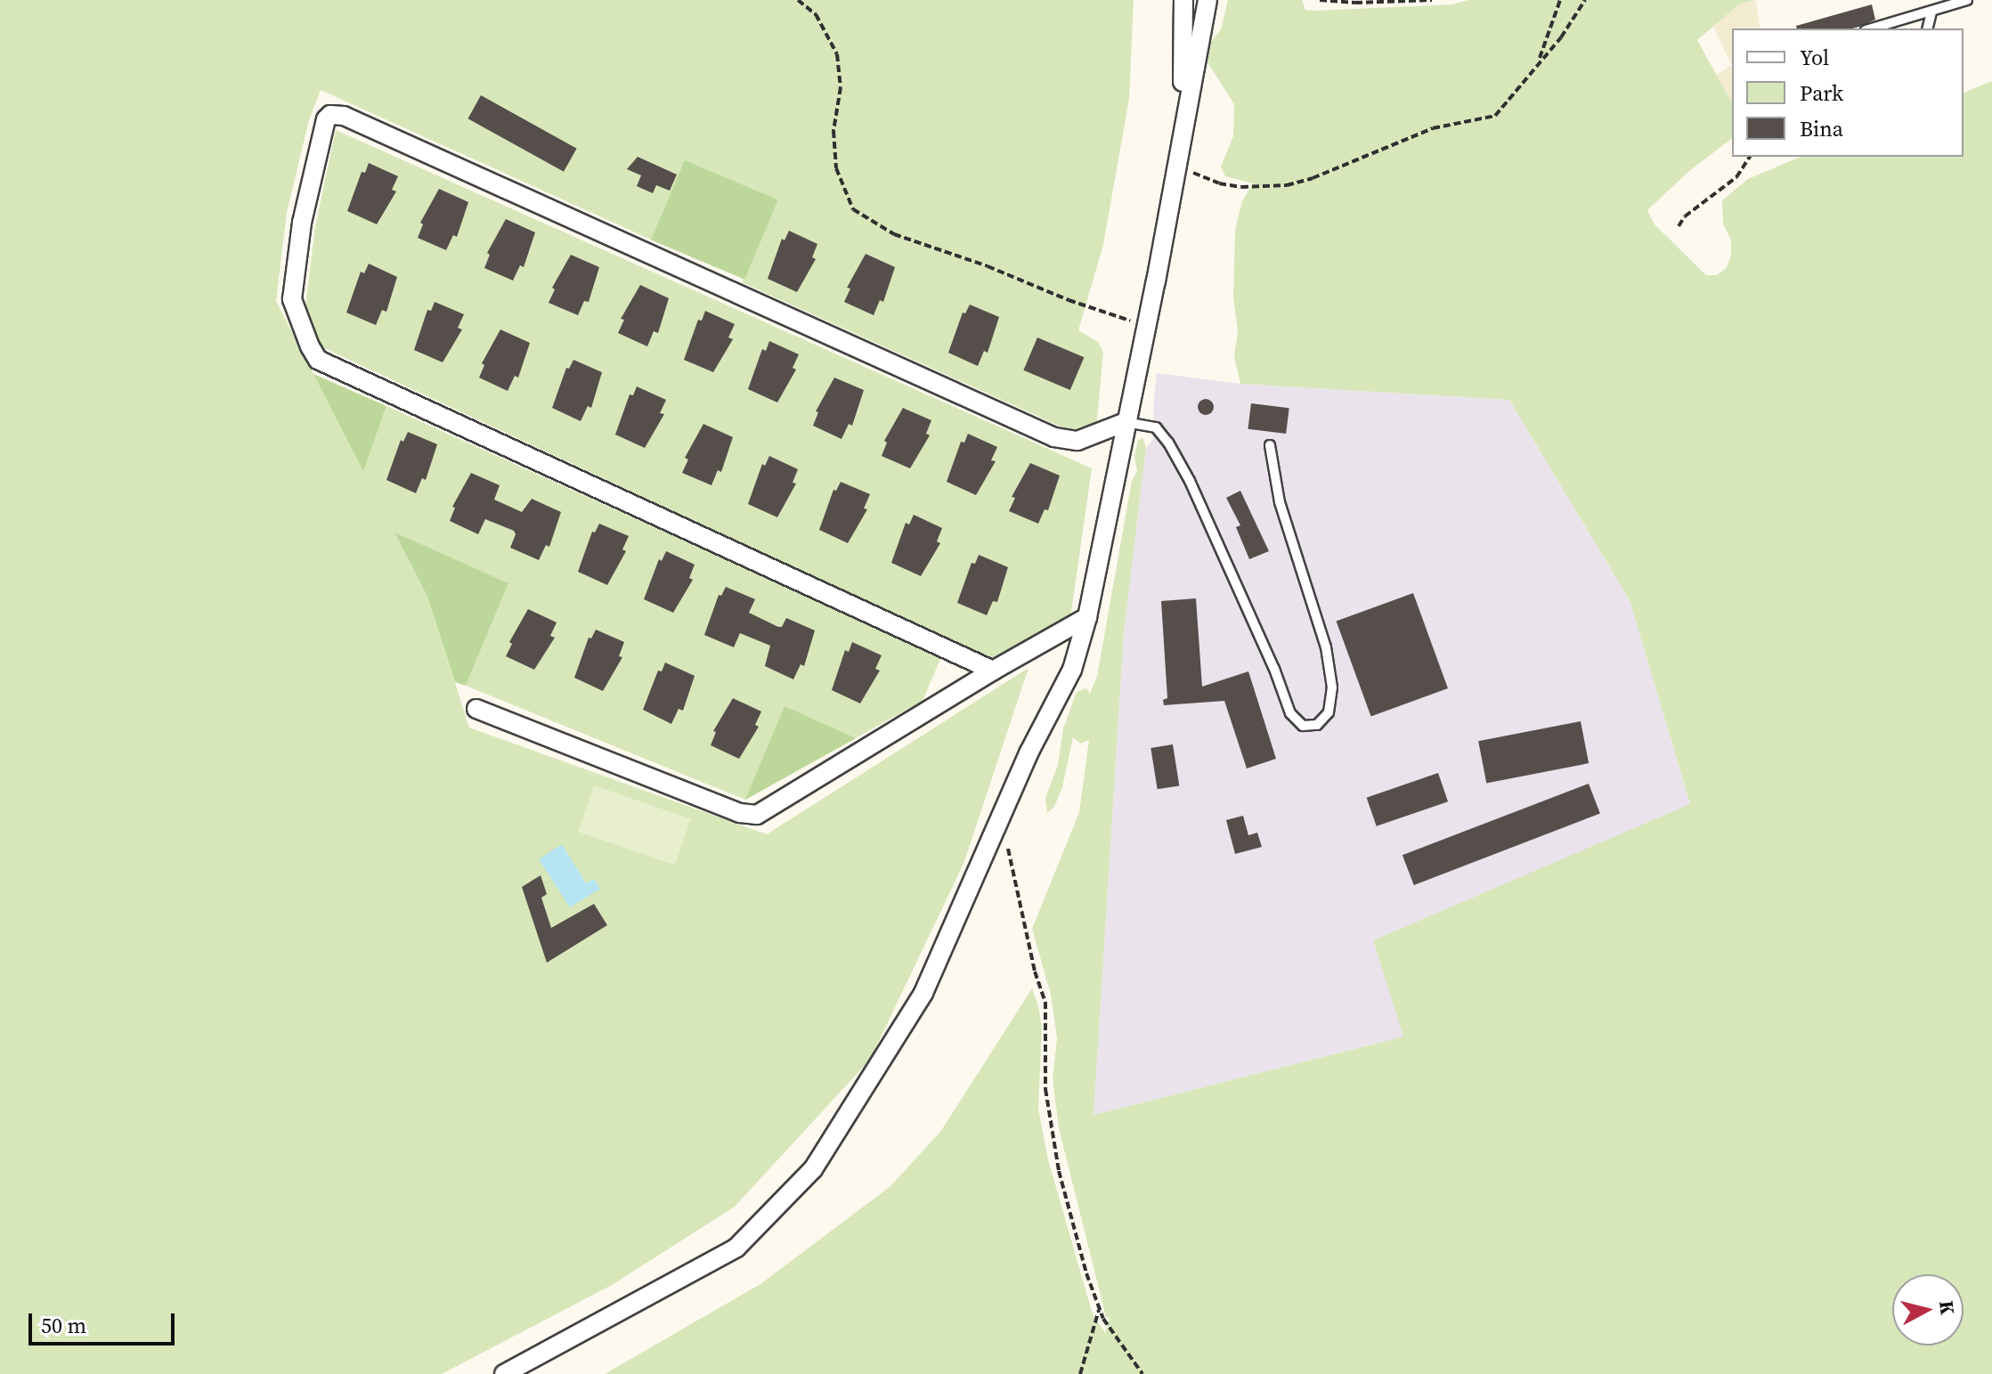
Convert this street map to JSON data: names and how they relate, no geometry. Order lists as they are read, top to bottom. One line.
{"legend":["Yol","Park","Bina"],"scale_bar":"50 m","north":"right"}
